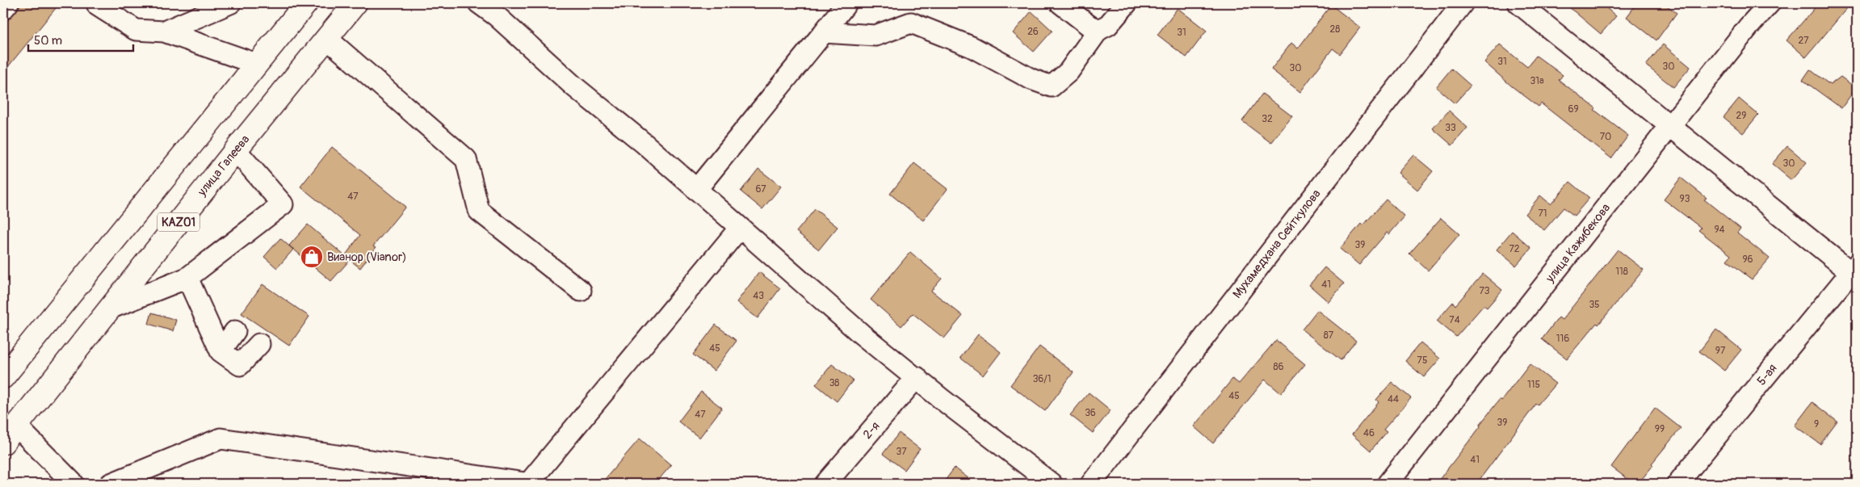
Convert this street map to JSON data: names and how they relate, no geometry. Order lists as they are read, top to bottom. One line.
{"streets":{"highway":["улица Гапеева","KАZ01"],"street":["улица Кажибекова","Мухамедхана Сейткулова","5-ая","2-я"]},"places":{"shop":["Вианор (Vianor)"]},"house_numbers":["28","26","31","27","31","30","30","31а","69","29","32","33","70","30","67","47","93","71","94","39","72","96","118","41","73","43","35","74","87","116","45","97","75","86","36/1","38","115","45","44","36","47","39","9","99","46","37","41"],"scale_bar":"50 m"}
